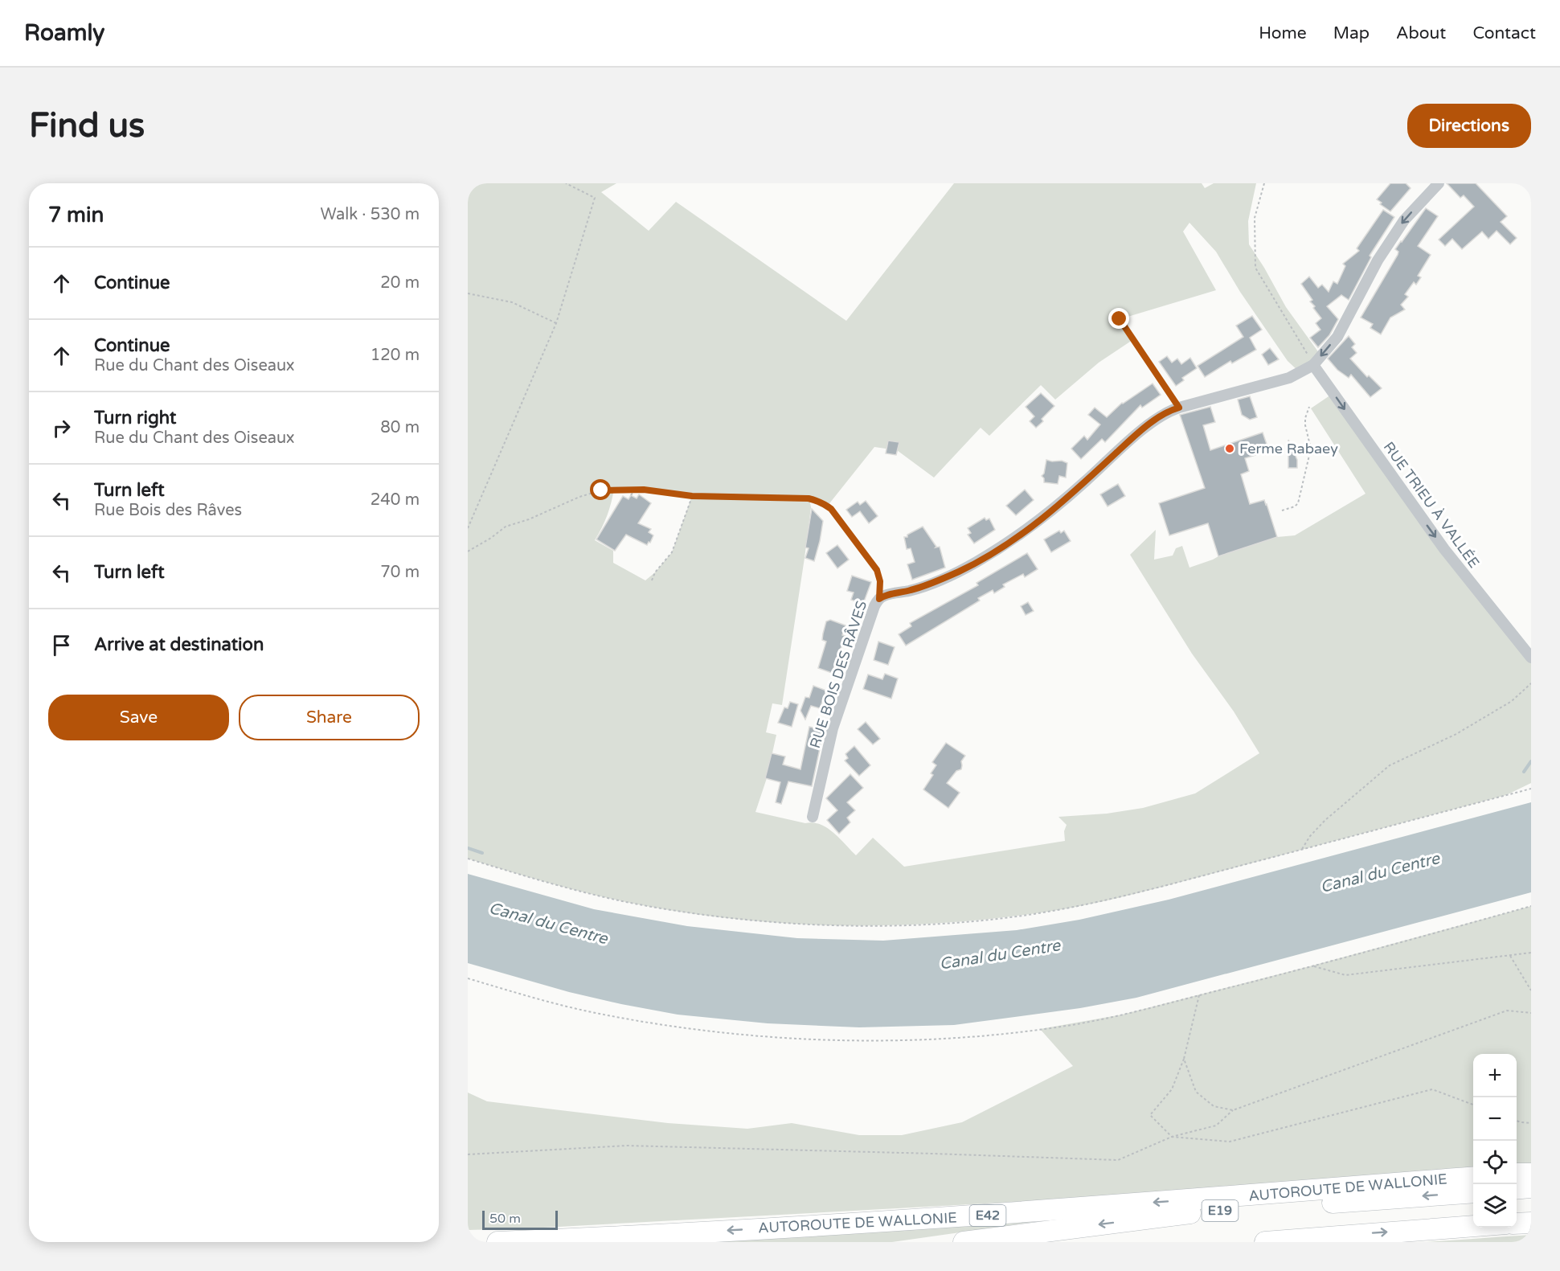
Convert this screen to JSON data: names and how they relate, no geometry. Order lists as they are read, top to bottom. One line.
{"streets":{"highway":["AUTOROUTE DE WALLONIE","E19","E42"],"street":["RUE TRIEU À VALLÉE","RUE BOIS DES RÂVES"]},"crossings":[["RUE TRIEU À VALLÉE","RUE BOIS DES RÂVES"]],"one_way":["RUE TRIEU À VALLÉE"],"water":["Canal du Centre"],"places":["Ferme Rabaey"],"scale_bar":"50 m","page":{"header":"Roamly","nav":["Home","Map","About","Contact"],"buttons":["Directions",["Save","Share"]],"title":"Find us","heading":["7 min","Walk · 530 m"],"list":[["Continue","20 m"],["Continue","Rue du Chant des Oiseaux","120 m"],["Turn right","Rue du Chant des Oiseaux","80 m"],["Turn left","Rue Bois des Râves","240 m"],["Turn left","70 m"],"Arrive at destination"],"map_buttons":["+","−"],"scale":"50 m"}}
